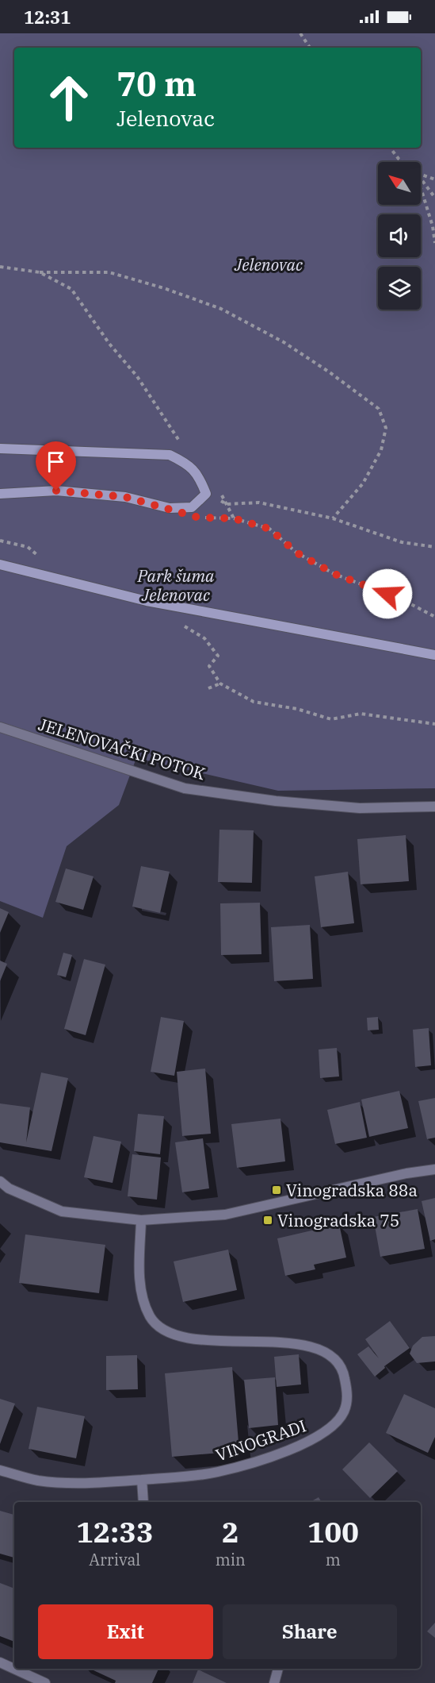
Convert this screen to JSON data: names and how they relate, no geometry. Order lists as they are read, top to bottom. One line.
{"streets":{"street":["JELENOVAČKI POTOK","VINOGRADI"]},"parks":["Jelenovac","Park šuma Jelenovac"],"places":{"transit":["Vinogradska 88a","Vinogradska 75"]},"north":"top left","page":{"status":"12:31","turn":["70 m","Jelenovac"],"eta":["12:33","Arrival","2","min","100","m"],"buttons":["Exit","Share"]}}
